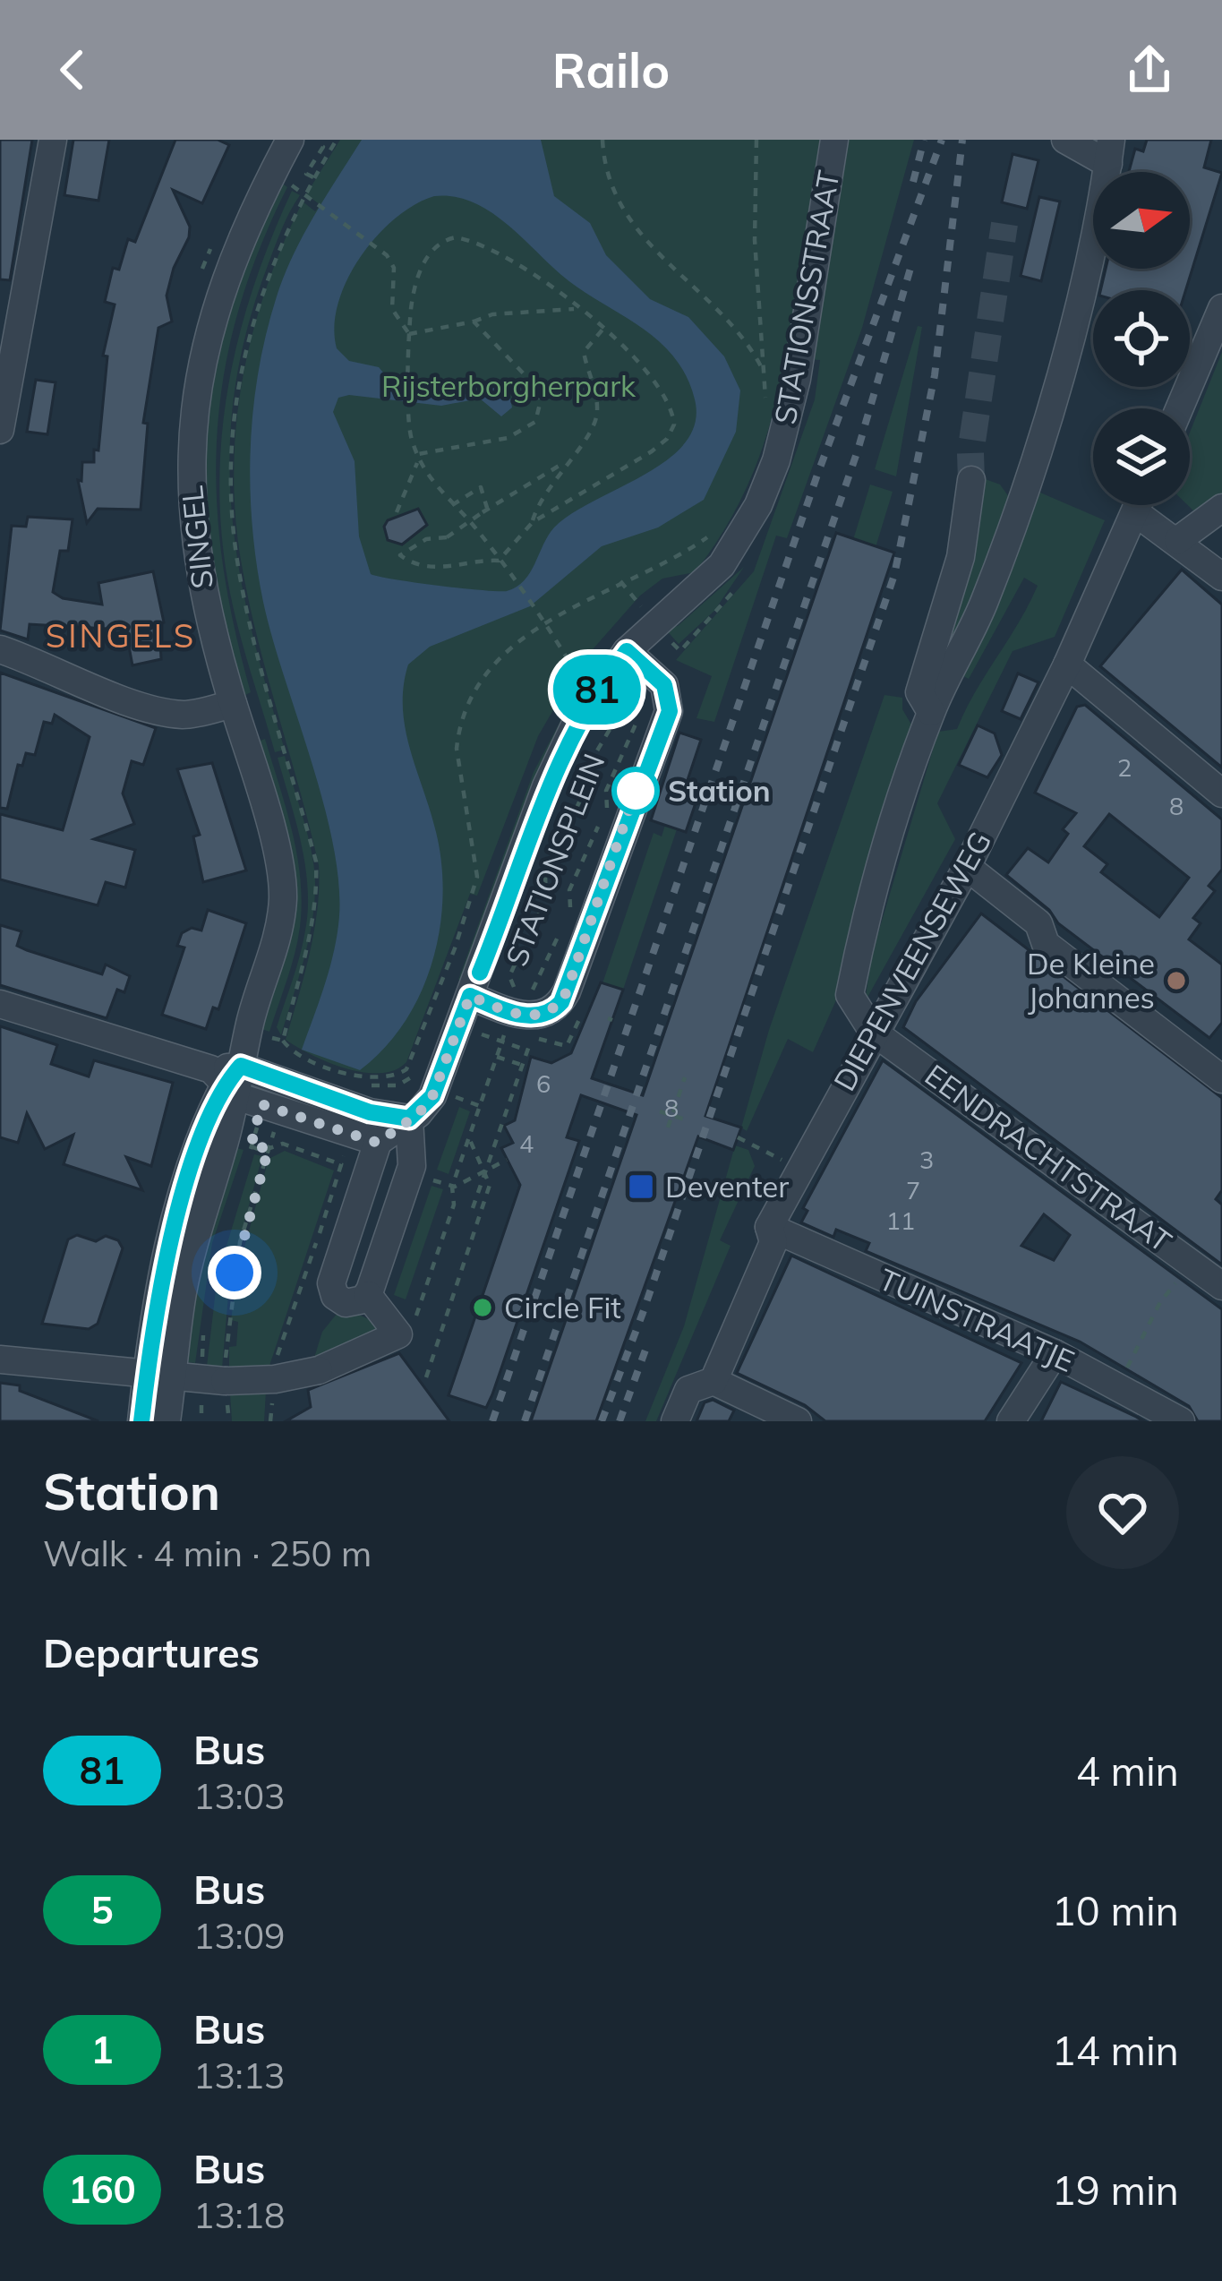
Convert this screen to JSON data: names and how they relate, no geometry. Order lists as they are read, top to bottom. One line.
{"streets":{"street":["STATIONSSTRAAT","SINGEL","STATIONSPLEIN","DIEPENVEENSEWEG","EENDRACHTSTRAAT","TUINSTRAATJE"]},"crossings":[["STATIONSSTRAAT","STATIONSPLEIN"],["DIEPENVEENSEWEG","EENDRACHTSTRAAT"],["DIEPENVEENSEWEG","TUINSTRAATJE"]],"districts":["SINGELS"],"parks":["Rijsterborgherpark"],"places":{"other":["Station","De Kleine Johannes","Circle Fit"],"transit":["Deventer"]},"lines":["bus line 81"],"house_numbers":["2","8","6","8","4","3","7","11"],"north":"right","page":{"header":"Railo","on_map":"81","heading":[["Station","Walk · 4 min · 250 m"],"Departures"],"list":[{"mark":"81","name":"Bus","note":"13:03","value":"4 min"},{"mark":"5","name":"Bus","note":"13:09","value":"10 min"},{"mark":"1","name":"Bus","note":"13:13","value":"14 min"},{"mark":"160","name":"Bus","note":"13:18","value":"19 min"}]}}
